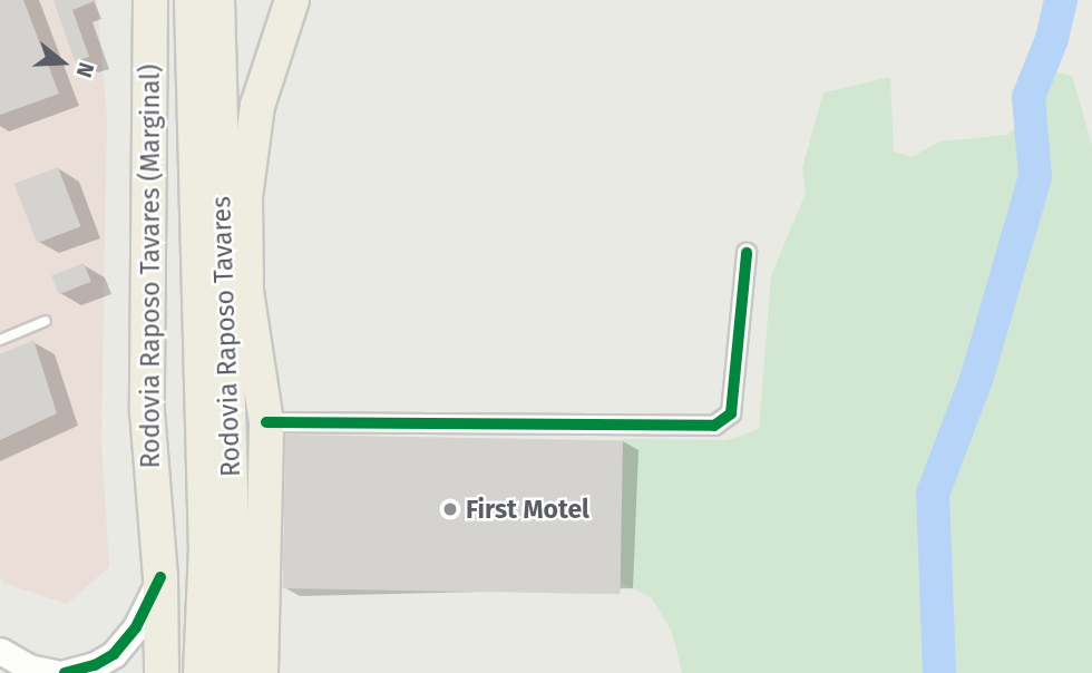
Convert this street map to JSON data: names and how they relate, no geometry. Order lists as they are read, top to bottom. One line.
{"streets":{"highway":["Rodovia Raposo Tavares (Marginal)","Rodovia Raposo Tavares"]},"places":["First Motel"],"north":"right"}
